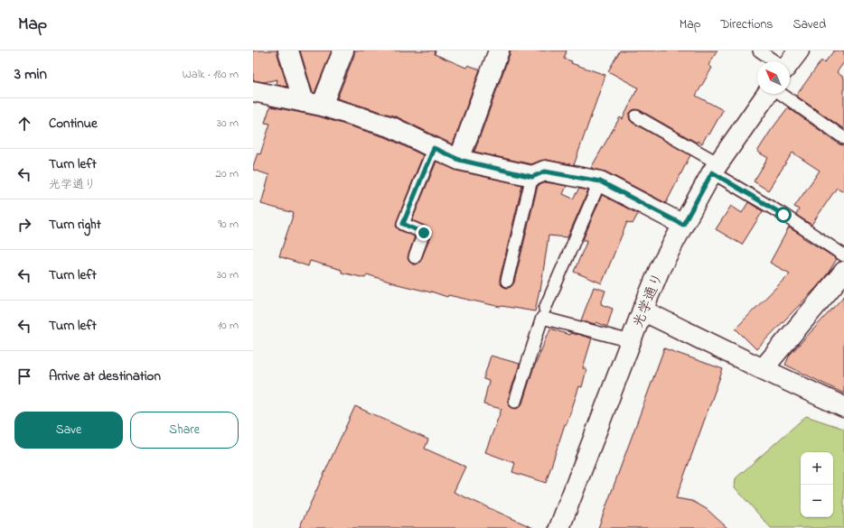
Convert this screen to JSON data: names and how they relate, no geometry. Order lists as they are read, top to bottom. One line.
{"streets":{"street":["光学通り"]},"north":"top left","page":{"header":"Map","nav":["Map","Directions","Saved"],"heading":["3 min","Walk · 180 m"],"list":[["Continue","30 m"],["Turn left","光学通り","20 m"],["Turn right","90 m"],["Turn left","30 m"],["Turn left","10 m"],"Arrive at destination"],"buttons":["Save","Share"],"map_buttons":["+","−"]}}
